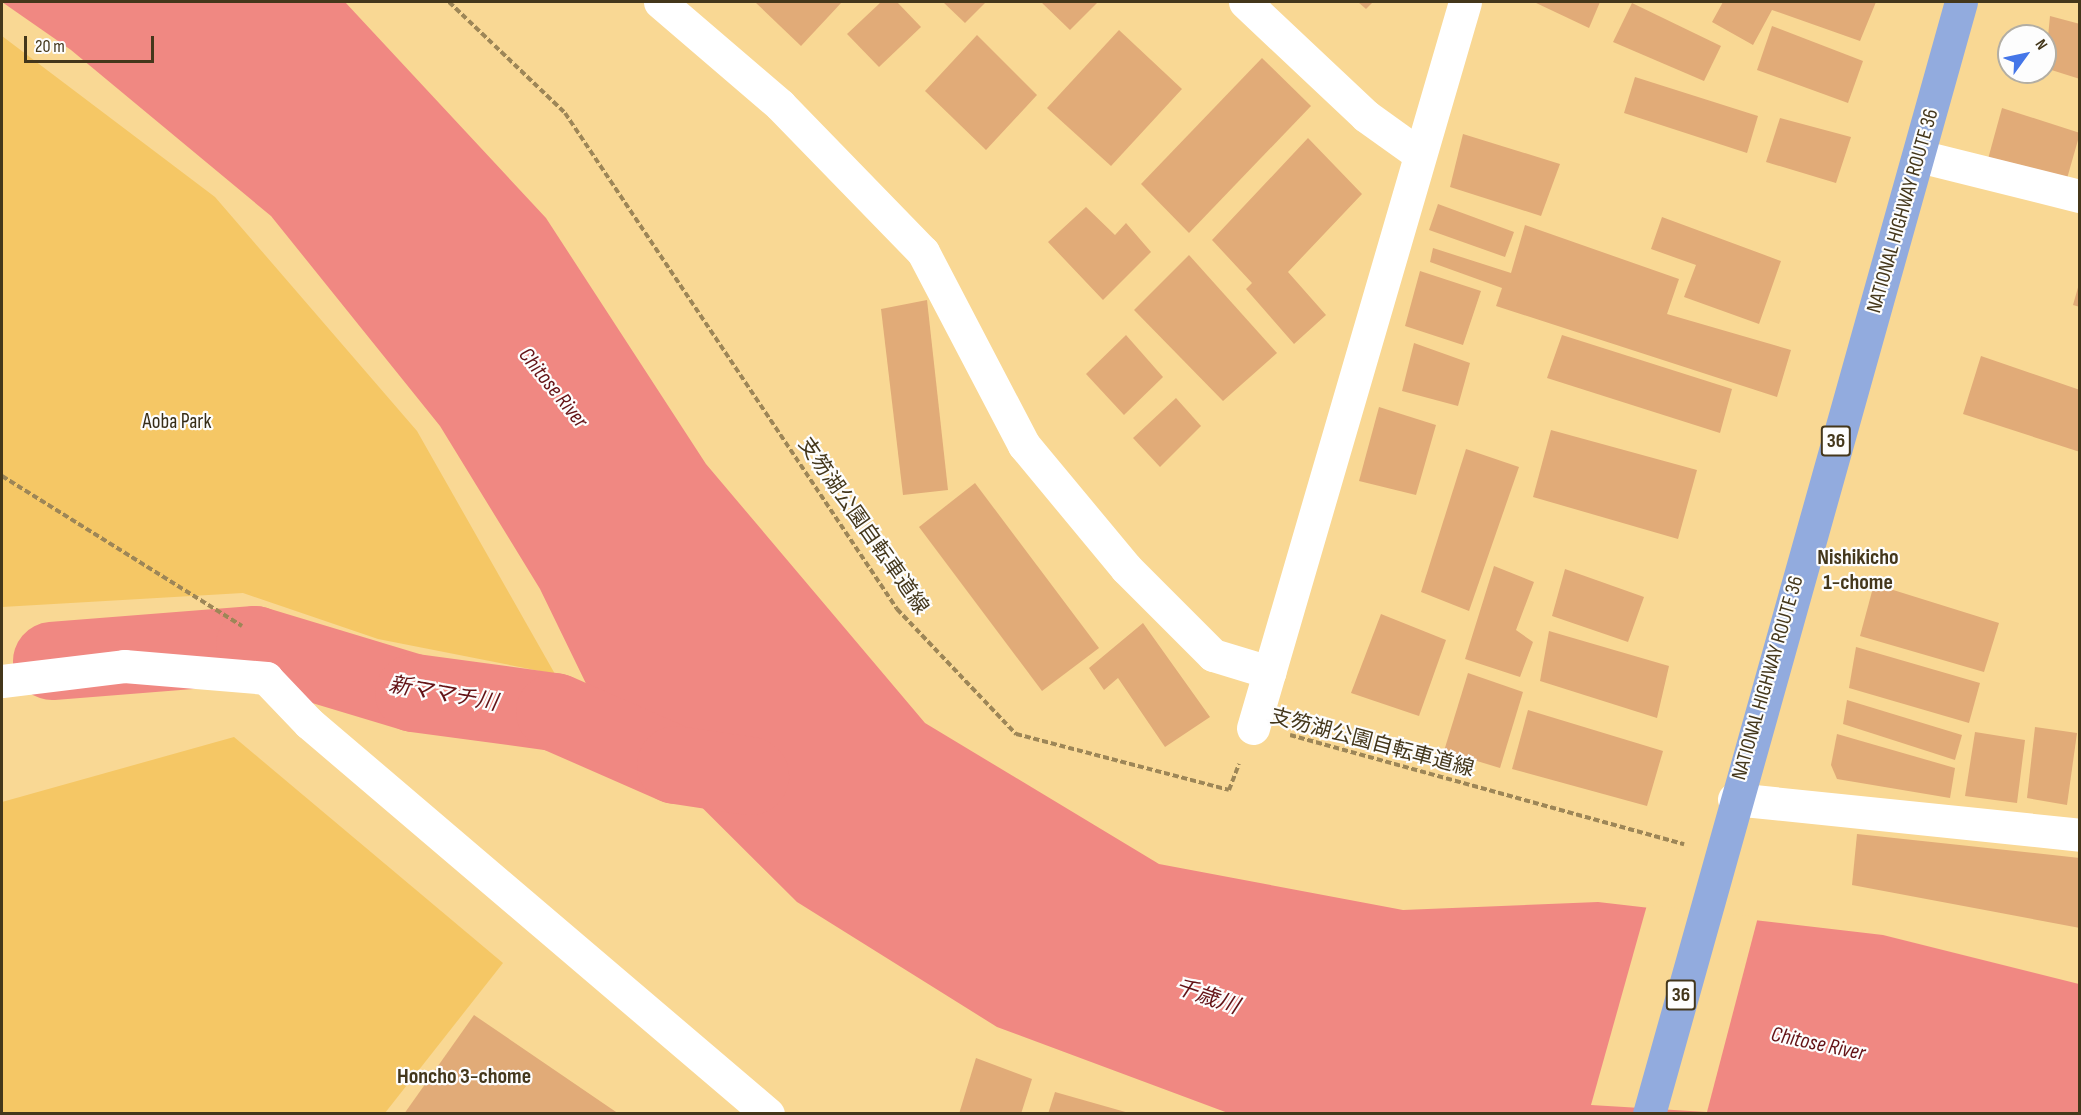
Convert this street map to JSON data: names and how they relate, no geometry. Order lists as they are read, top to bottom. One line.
{"streets":{"highway":["NATIONAL HIGHWAY ROUTE 36","36"],"path":["支笏湖公園自転車道線"]},"crossings":[["NATIONAL HIGHWAY ROUTE 36","支笏湖公園自転車道線"]],"districts":["Nishikicho 1-chome","Honcho 3-chome"],"water":["Chitose River","新ママチ川","千歳川"],"parks":["Aoba Park"],"scale_bar":"20 m","north":"top right"}
